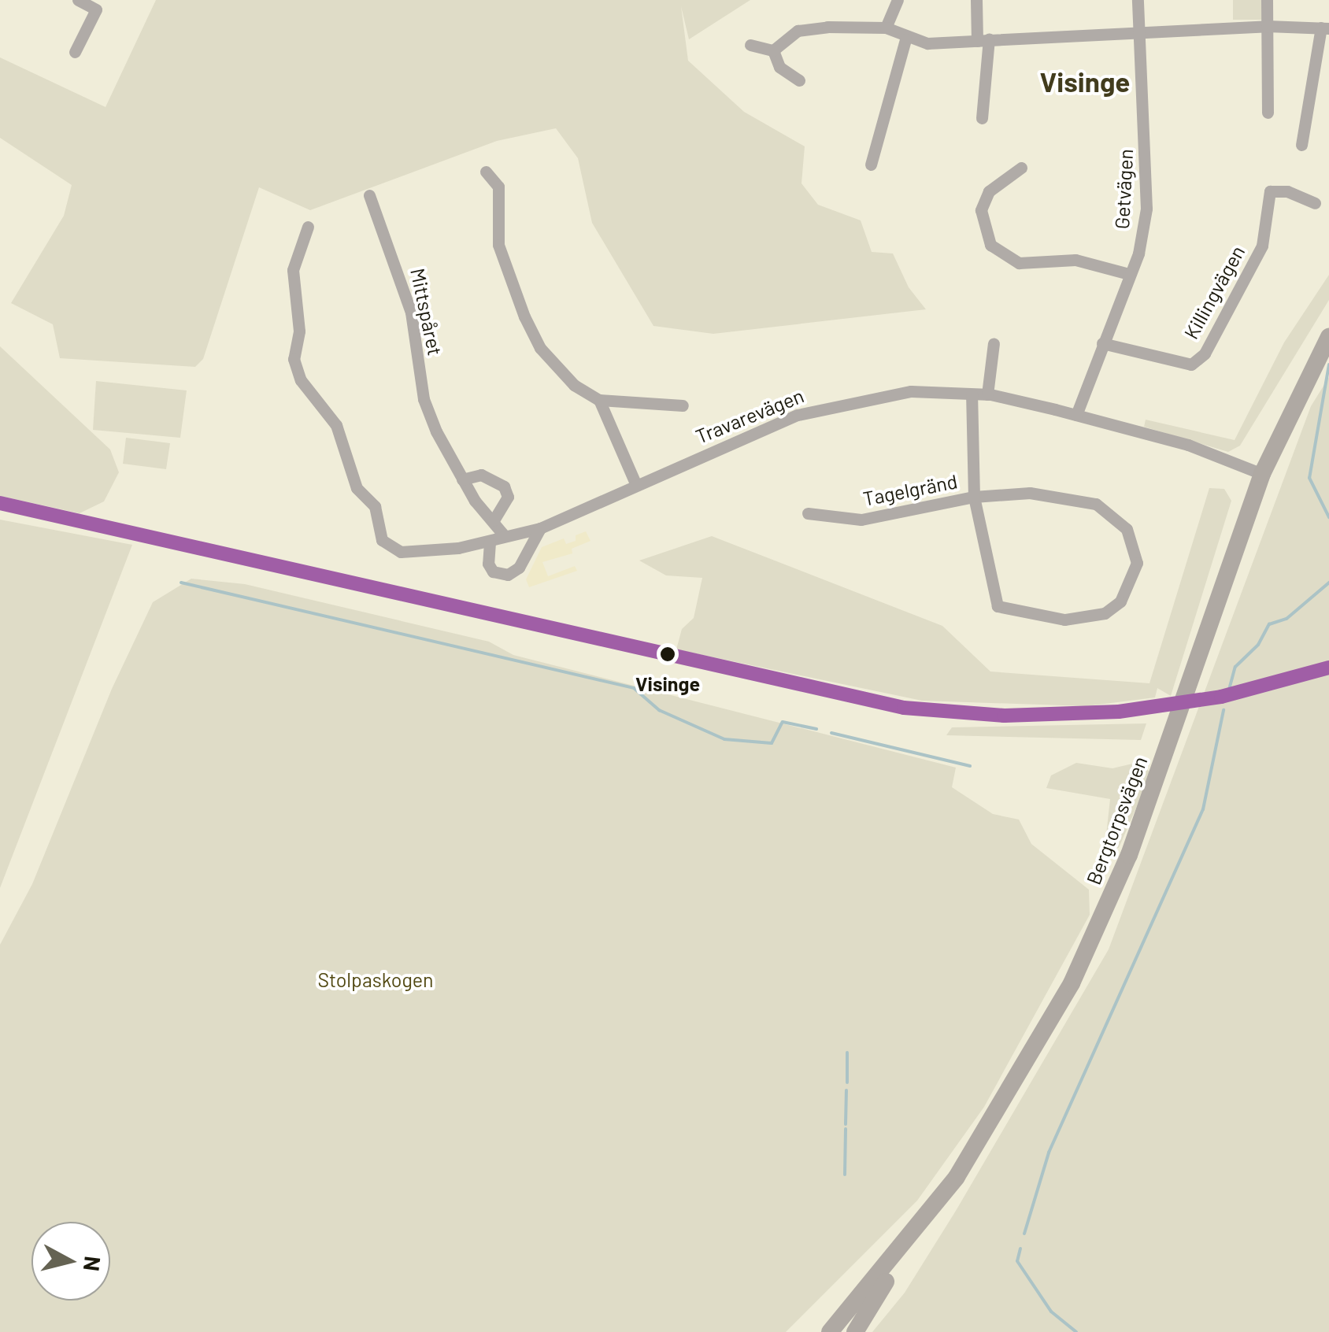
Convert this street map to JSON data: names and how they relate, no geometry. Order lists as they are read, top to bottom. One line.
{"streets":{"main road":["Bergtorpsvägen"],"street":["Getvägen","Killingvägen","Mittspåret","Travarevägen","Tagelgränd"]},"crossings":[["Getvägen","Killingvägen"],["Getvägen","Travarevägen"],["Mittspåret","Travarevägen"],["Travarevägen","Bergtorpsvägen"]],"districts":["Visinge"],"parks":["Stolpaskogen"],"places":["Visinge"],"north":"right"}
